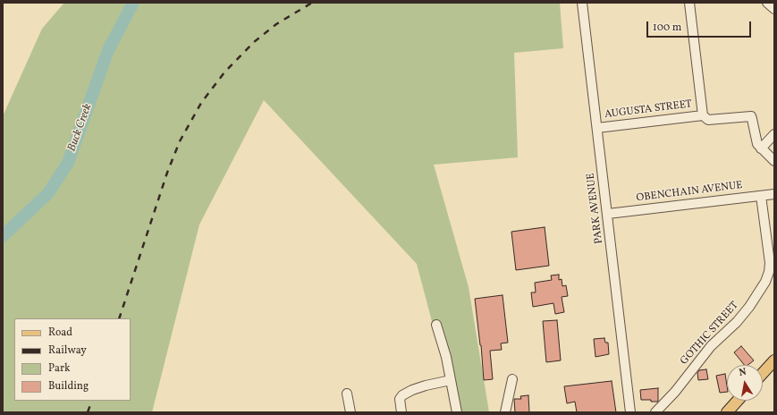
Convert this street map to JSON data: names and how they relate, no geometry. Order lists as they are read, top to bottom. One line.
{"streets":{"street":["AUGUSTA STREET","OBENCHAIN AVENUE","PARK AVENUE","GOTHIC STREET"]},"crossings":[["AUGUSTA STREET","PARK AVENUE"],["OBENCHAIN AVENUE","PARK AVENUE"],["OBENCHAIN AVENUE","GOTHIC STREET"]],"water":["Buck Creek"],"legend":["Road","Railway","Park","Building"],"scale_bar":"100 m","north":"top"}
